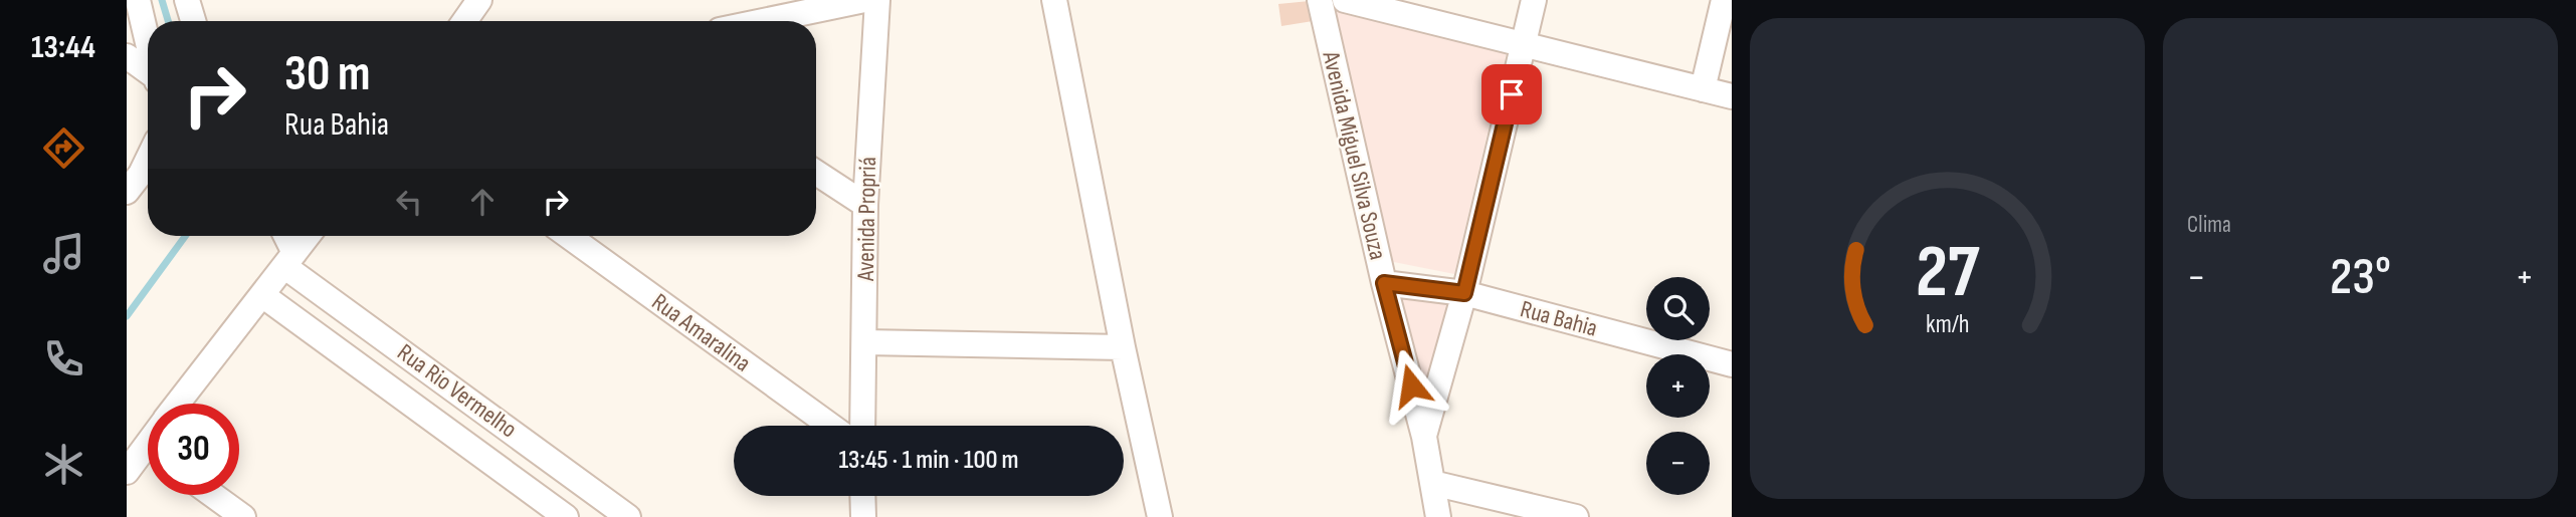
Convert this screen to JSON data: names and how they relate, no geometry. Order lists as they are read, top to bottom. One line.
{"streets":{"street":["Avenida Miguel Silva Souza","Avenida Propriá","Rua Bahia","Rua Amaralina","Rua Rio Vermelho"]},"crossings":[["Avenida Miguel Silva Souza","Rua Bahia"]],"page":{"tabs":"13:44","tile":"Clima","turn":["30 m","Rua Bahia"],"heat":["−","23°","+"],"map_buttons":["+","−"],"limit":"30","trip":"13:45 · 1 min · 100 m","gauge":["27","km/h"]}}
